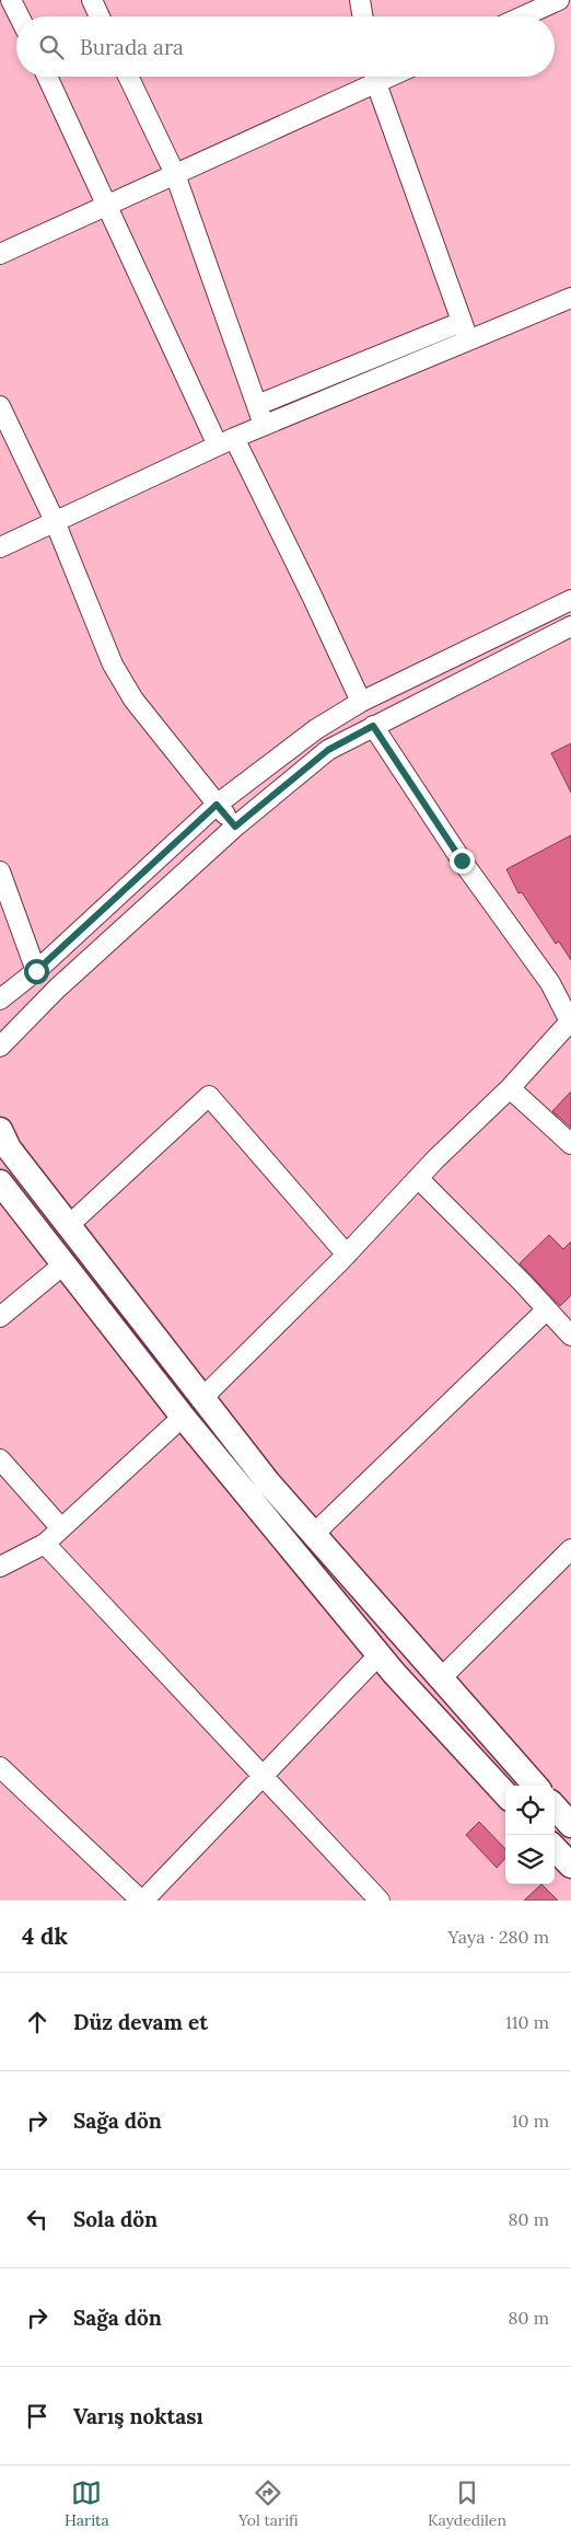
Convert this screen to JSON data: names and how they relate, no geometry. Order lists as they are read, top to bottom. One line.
{"page":{"search":"Burada ara","heading":["4 dk","Yaya · 280 m"],"list":[["Düz devam et","110 m"],["Sağa dön","10 m"],["Sola dön","80 m"],["Sağa dön","80 m"],"Varış noktası"],"nav":["Harita","Yol tarifi","Kaydedilen"]}}
